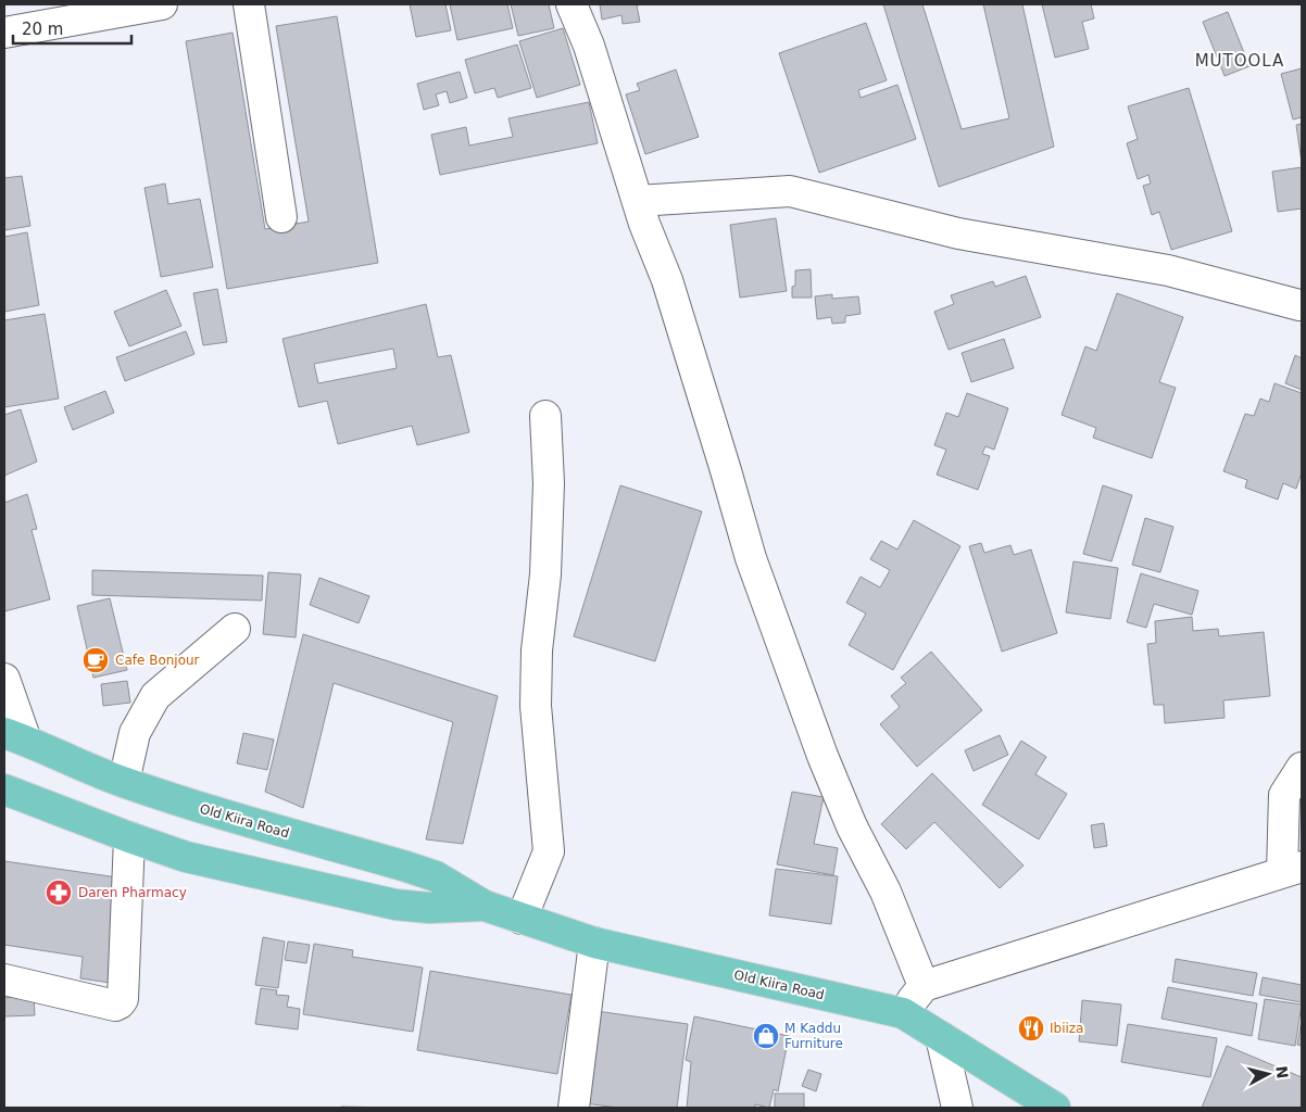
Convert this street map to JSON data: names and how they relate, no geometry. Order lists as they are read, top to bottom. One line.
{"streets":{"main road":["Old Kiira Road"]},"districts":["MUTOOLA"],"places":{"cafe":["Cafe Bonjour"],"pharmacy":["Daren Pharmacy"],"restaurant":["Ibiiza"],"shop":["M Kaddu Furniture"]},"scale_bar":"20 m","north":"right"}
